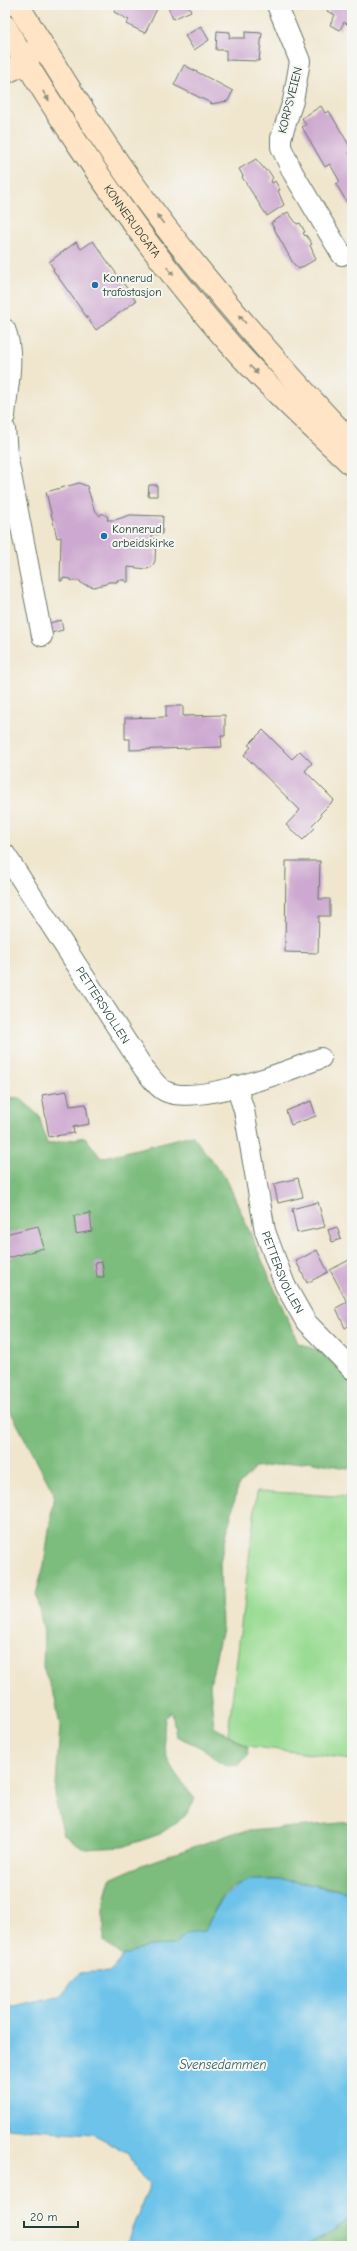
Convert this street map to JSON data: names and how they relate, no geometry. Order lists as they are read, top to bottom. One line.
{"streets":{"main road":["KONNERUDGATA"],"street":["KORPSVEIEN","PETTERSVOLLEN"]},"water":["Svensedammen"],"places":["Konnerud trafostasjon","Konnerud arbeidskirke"],"scale_bar":"20 m"}
